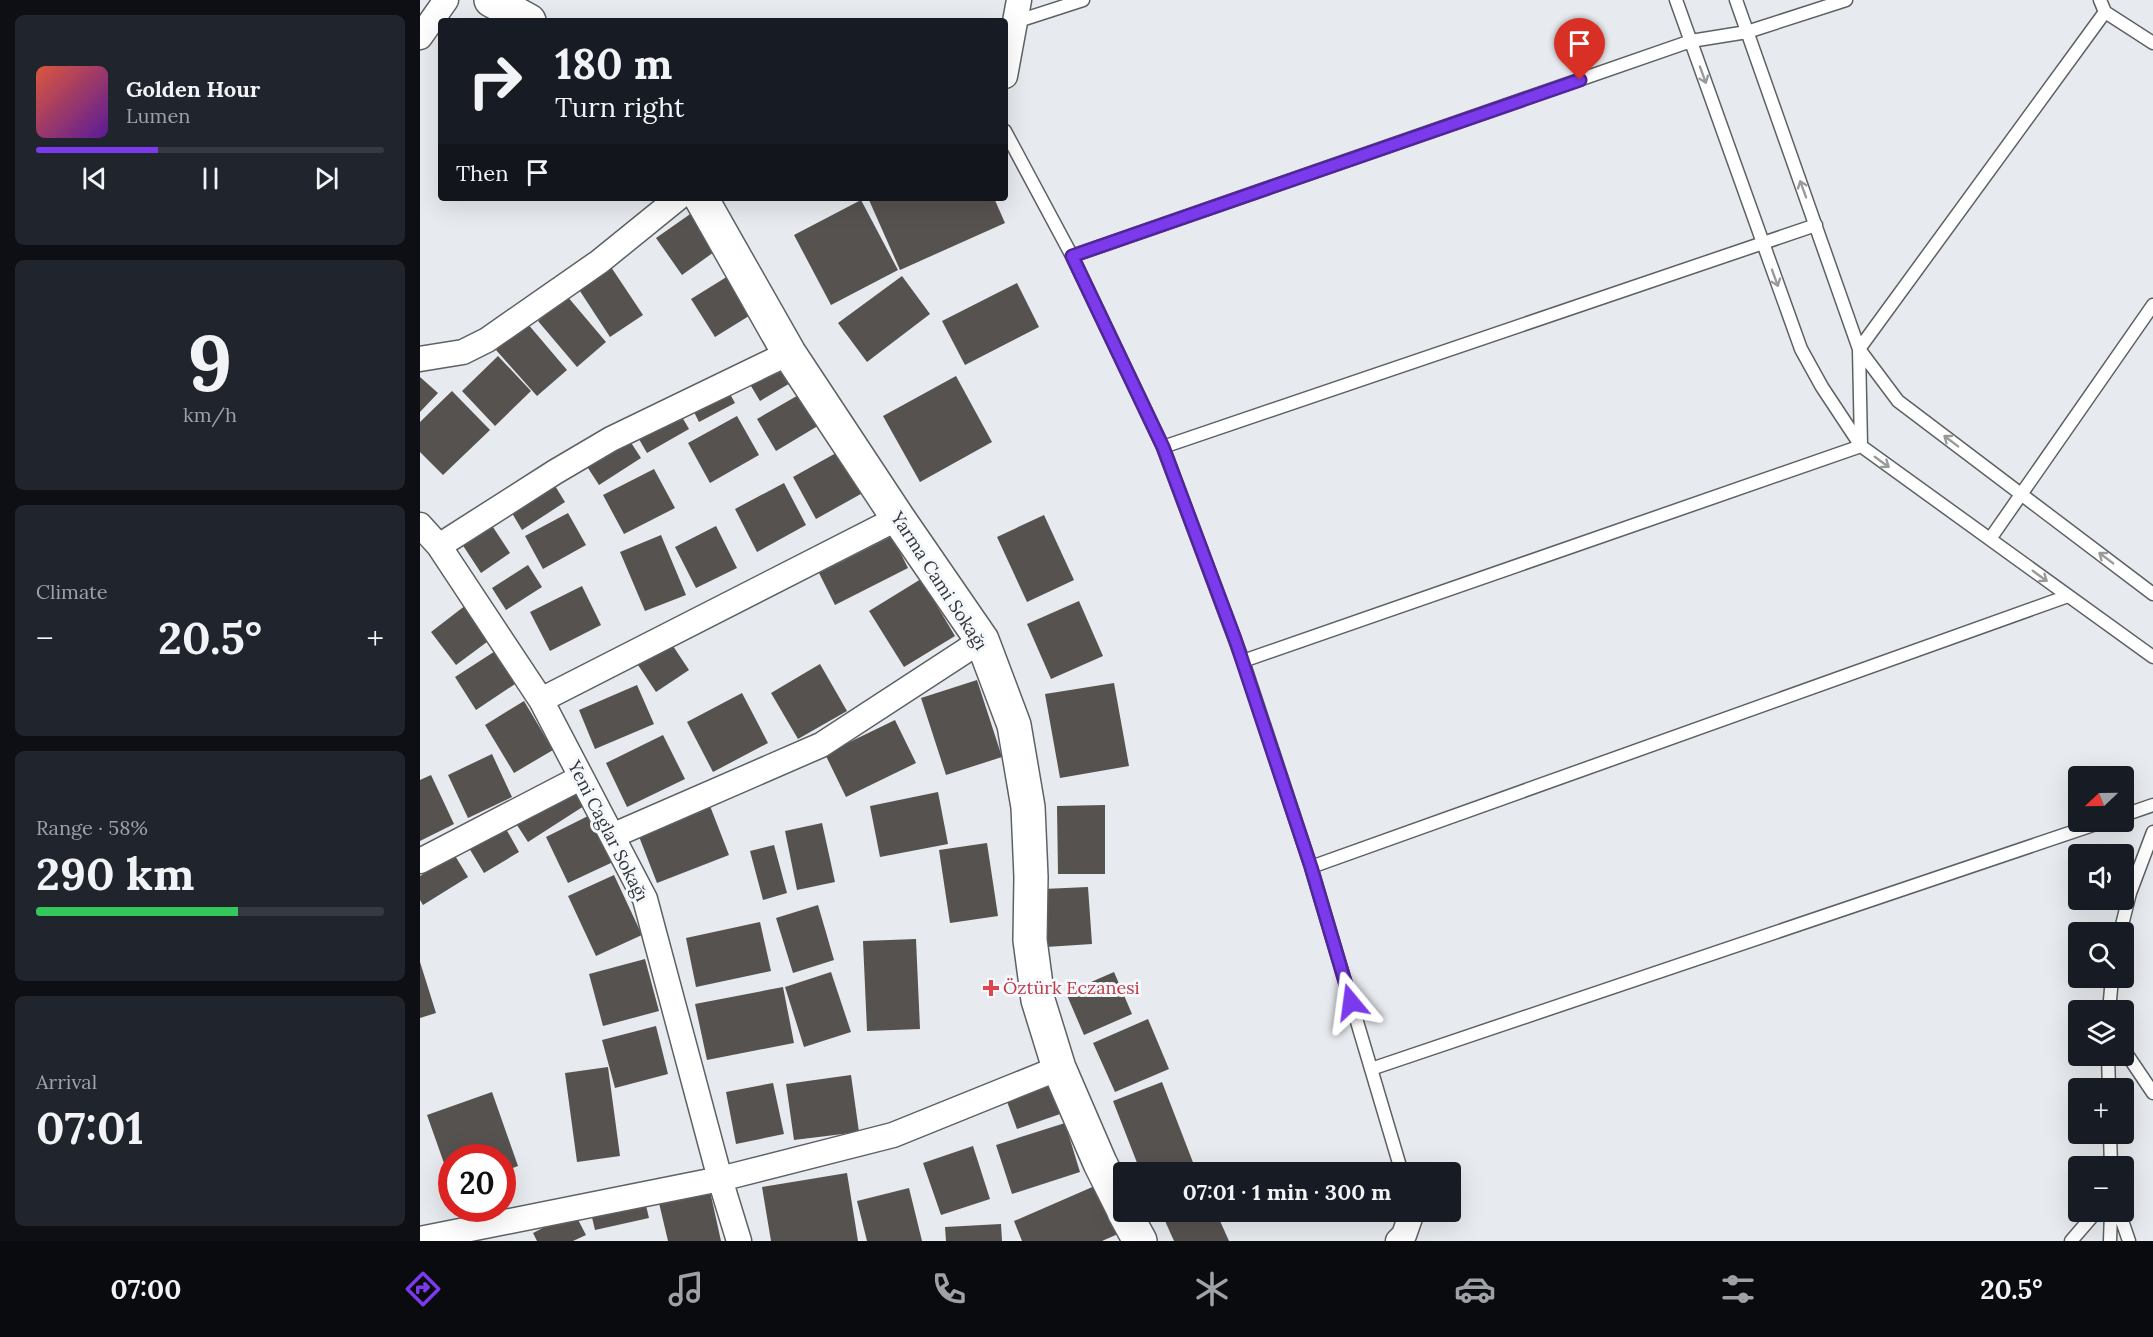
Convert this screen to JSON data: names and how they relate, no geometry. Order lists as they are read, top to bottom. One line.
{"streets":{"street":["Yarma Cami Sokağı","Yeni Caglar Sokağı"]},"places":{"health":["Öztürk Eczanesi"]},"north":"left","page":{"turn":["180 m","Turn right"],"song":["Golden Hour","Lumen"],"then":"Then","tile":[["9","km/h"],"Climate",["Range · 58%","290 km"],["Arrival","07:01"]],"heat":["−","20.5°","+"],"map_buttons":["+","−"],"limit":"20","trip":"07:01 · 1 min · 300 m","tabs":["07:00","20.5°"]}}
